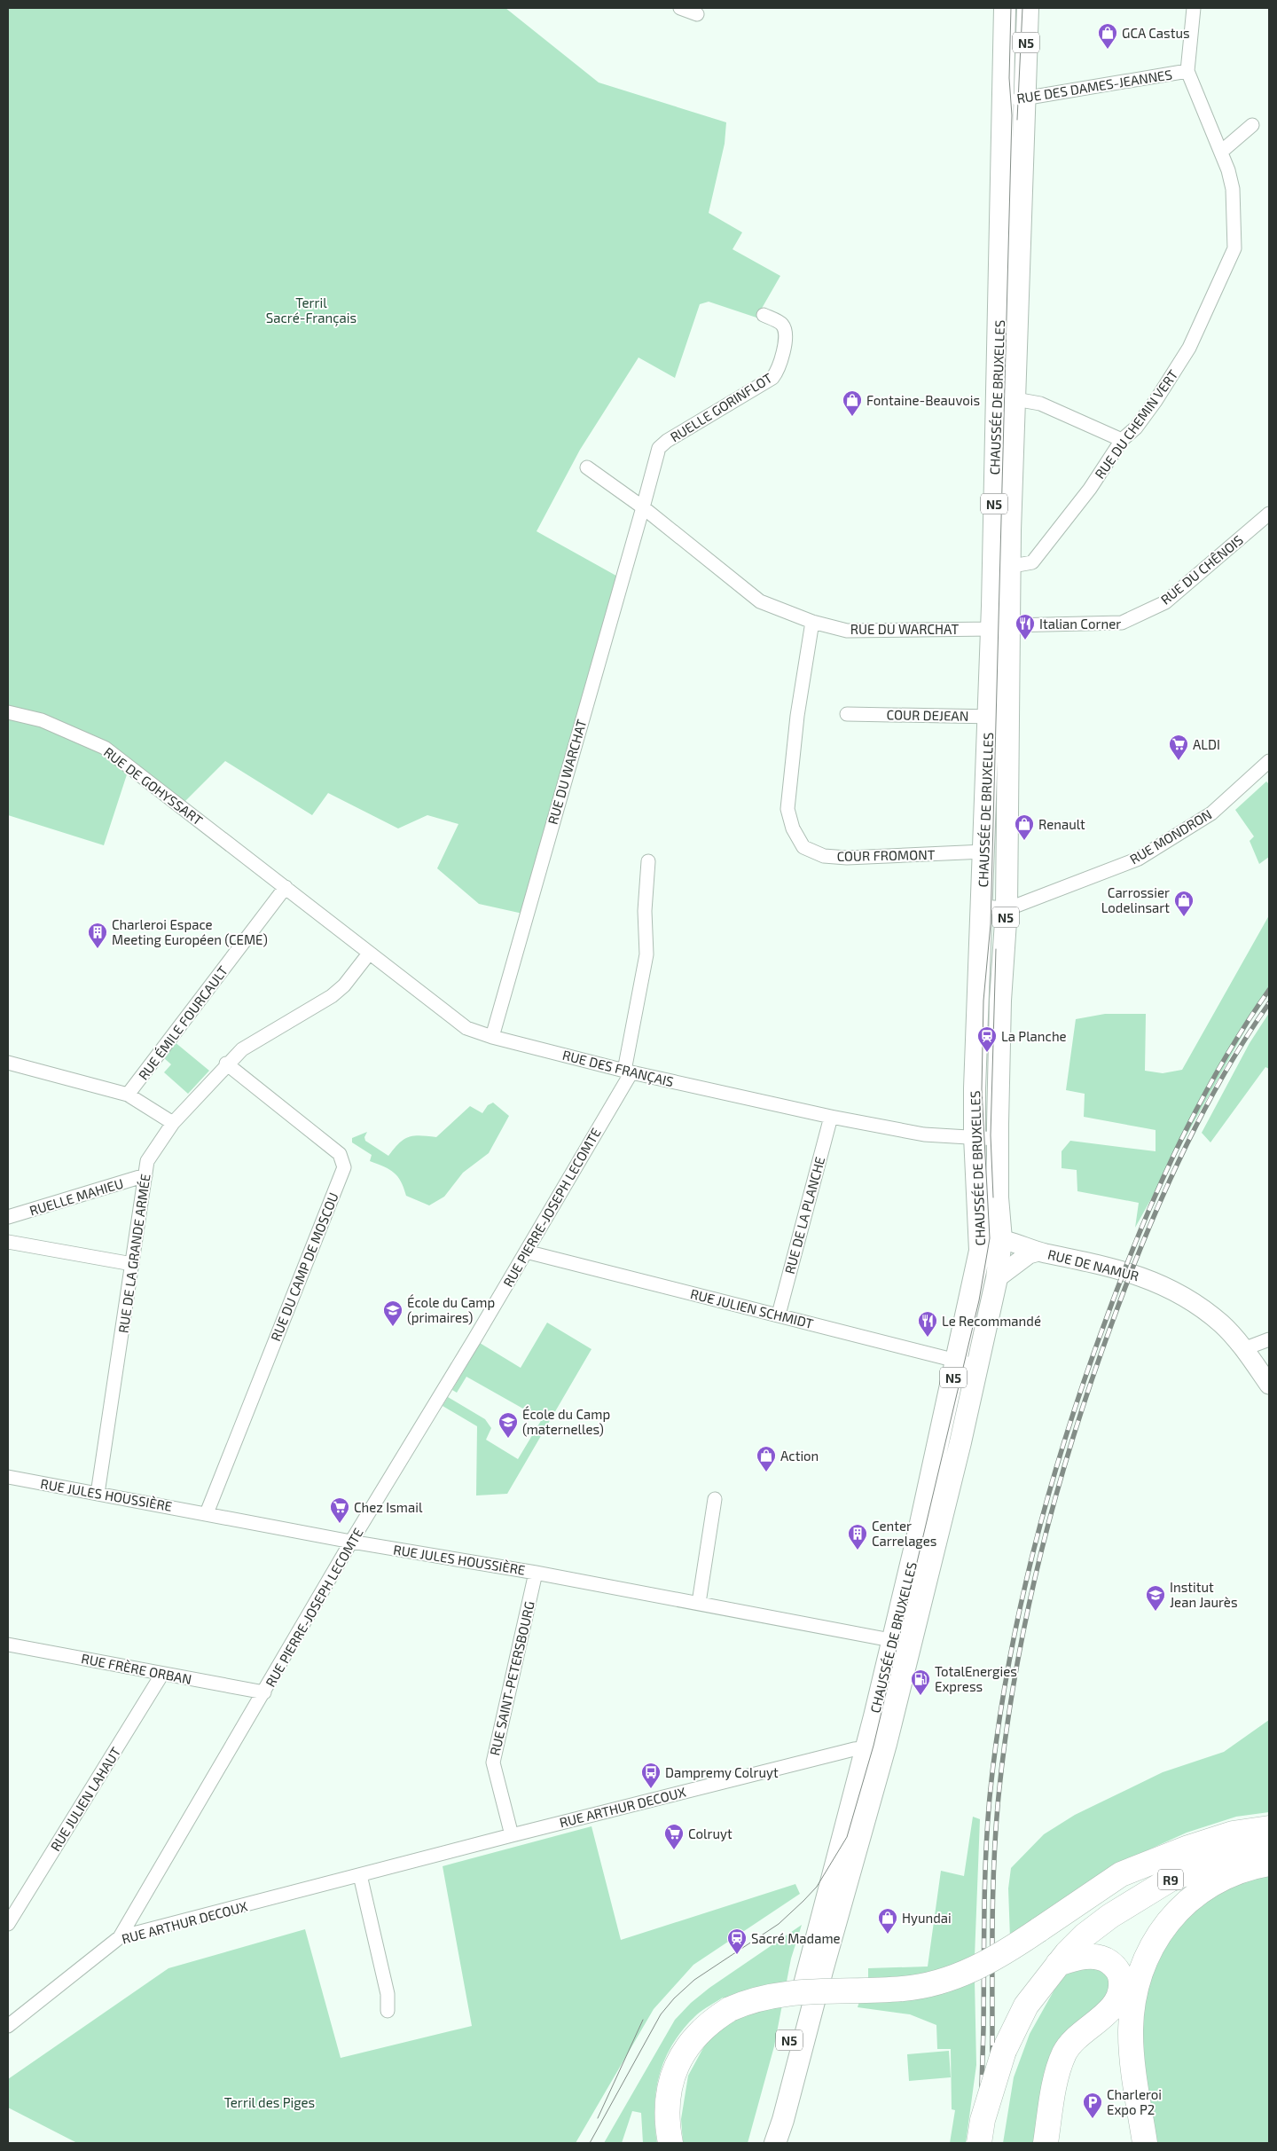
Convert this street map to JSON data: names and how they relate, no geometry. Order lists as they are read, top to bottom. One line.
{"streets":{"highway":["R9"],"main road":["N5","CHAUSSÉE DE BRUXELLES","RUE DE NAMUR"],"street":["RUE DES DAMES-JEANNES","RUELLE GORINFLOT","RUE DU CHEMIN VERT","RUE DU CHÊNOIS","RUE DU WARCHAT","COUR DEJEAN","RUE DE GOHYSSART","RUE MONDRON","COUR FROMONT","RUE ÉMILE FOURCAULT","RUE DES FRANÇAIS","RUELLE MAHIEU","RUE PIERRE-JOSEPH LECOMTE","RUE DE LA PLANCHE","RUE DE LA GRANDE ARMÉE","RUE DU CAMP DE MOSCOU","RUE JULIEN SCHMIDT","RUE JULES HOUSSIÈRE","RUE FRÈRE ORBAN","RUE SAINT-PETERSBOURG","RUE JULIEN LAHAUT","RUE ARTHUR DECOUX"]},"crossings":[["RUE DES DAMES-JEANNES","CHAUSSÉE DE BRUXELLES"],["RUE DES DAMES-JEANNES","RUE DU CHEMIN VERT"],["CHAUSSÉE DE BRUXELLES","RUE DU CHEMIN VERT"],["CHAUSSÉE DE BRUXELLES","RUE DU CHÊNOIS"],["CHAUSSÉE DE BRUXELLES","RUE DU WARCHAT"],["CHAUSSÉE DE BRUXELLES","COUR DEJEAN"],["CHAUSSÉE DE BRUXELLES","RUE MONDRON"],["CHAUSSÉE DE BRUXELLES","COUR FROMONT"],["CHAUSSÉE DE BRUXELLES","RUE DES FRANÇAIS"],["CHAUSSÉE DE BRUXELLES","RUE DE NAMUR"],["CHAUSSÉE DE BRUXELLES","RUE JULIEN SCHMIDT"],["CHAUSSÉE DE BRUXELLES","RUE JULES HOUSSIÈRE"],["CHAUSSÉE DE BRUXELLES","RUE ARTHUR DECOUX"],["RUELLE GORINFLOT","RUE DU WARCHAT"],["RUE DU CHÊNOIS","RUE DU WARCHAT"],["RUE DU WARCHAT","COUR FROMONT"],["RUE DU WARCHAT","RUE DES FRANÇAIS"],["RUE DE GOHYSSART","RUE ÉMILE FOURCAULT"],["RUE DE GOHYSSART","RUE DES FRANÇAIS"],["RUE ÉMILE FOURCAULT","RUE DES FRANÇAIS"],["RUE DES FRANÇAIS","RUE PIERRE-JOSEPH LECOMTE"],["RUE DES FRANÇAIS","RUE DE LA PLANCHE"],["RUE DES FRANÇAIS","RUE DE LA GRANDE ARMÉE"],["RUELLE MAHIEU","RUE DE LA GRANDE ARMÉE"],["RUE PIERRE-JOSEPH LECOMTE","RUE JULIEN SCHMIDT"],["RUE PIERRE-JOSEPH LECOMTE","RUE JULES HOUSSIÈRE"],["RUE PIERRE-JOSEPH LECOMTE","RUE FRÈRE ORBAN"],["RUE PIERRE-JOSEPH LECOMTE","RUE ARTHUR DECOUX"],["RUE DE LA PLANCHE","RUE JULIEN SCHMIDT"],["RUE DE LA GRANDE ARMÉE","RUE DU CAMP DE MOSCOU"],["RUE DE LA GRANDE ARMÉE","RUE JULES HOUSSIÈRE"],["RUE DU CAMP DE MOSCOU","RUE JULES HOUSSIÈRE"],["RUE JULES HOUSSIÈRE","RUE SAINT-PETERSBOURG"],["RUE FRÈRE ORBAN","RUE JULIEN LAHAUT"],["RUE SAINT-PETERSBOURG","RUE ARTHUR DECOUX"]],"parks":["Terril Sacré-Français","Terril des Piges"],"places":{"shop":["GCA Castus","Fontaine-Beauvois","Renault","Carrossier Lodelinsart","Action","Hyundai"],"restaurant":["Italian Corner","Le Recommandé"],"supermarket":["ALDI","Chez Ismail","Colruyt"],"building":["Charleroi Espace Meeting Européen (CEME)","Center Carrelages"],"station":["La Planche","Sacré Madame"],"school or university":["École du Camp (primaires)","École du Camp (maternelles)","Institut Jean Jaurès"],"fuel station":["TotalEnergies Express"],"bus stop":["Dampremy Colruyt"],"parking":["Charleroi Expo P2"]}}
